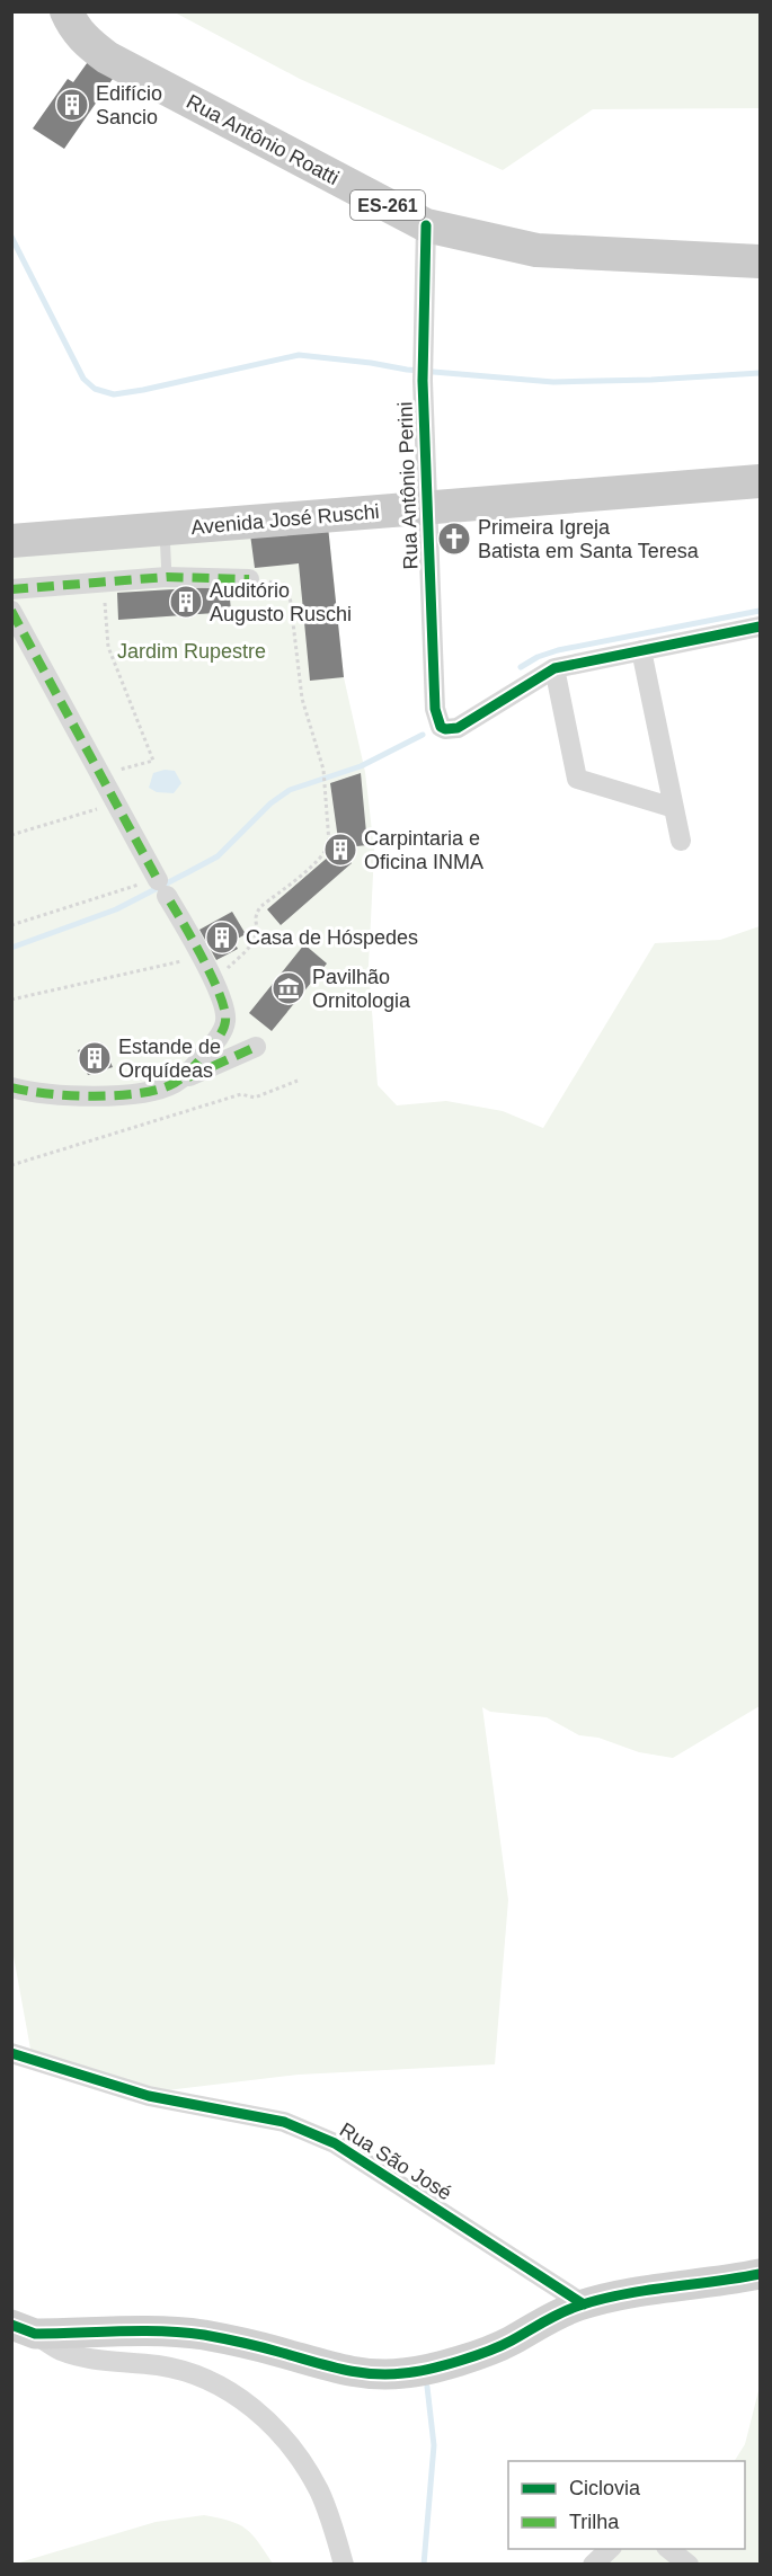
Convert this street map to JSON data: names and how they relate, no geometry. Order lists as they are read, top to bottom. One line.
{"streets":{"main road":["Rua Antônio Roatti","ES-261","Avenida José Ruschi"],"street":["Rua Antônio Perini","Rua São José"]},"crossings":[["Rua Antônio Roatti","Rua Antônio Perini"],["Rua Antônio Perini","Avenida José Ruschi"]],"parks":["Jardim Rupestre"],"places":{"building":["Edifício Sancio","Auditório Augusto Ruschi","Carpintaria e Oficina INMA","Casa de Hóspedes","Estande de Orquídeas"],"church":["Primeira Igreja Batista em Santa Teresa"],"museum":["Pavilhão Ornitologia"]},"legend":["Ciclovia","Trilha"]}
